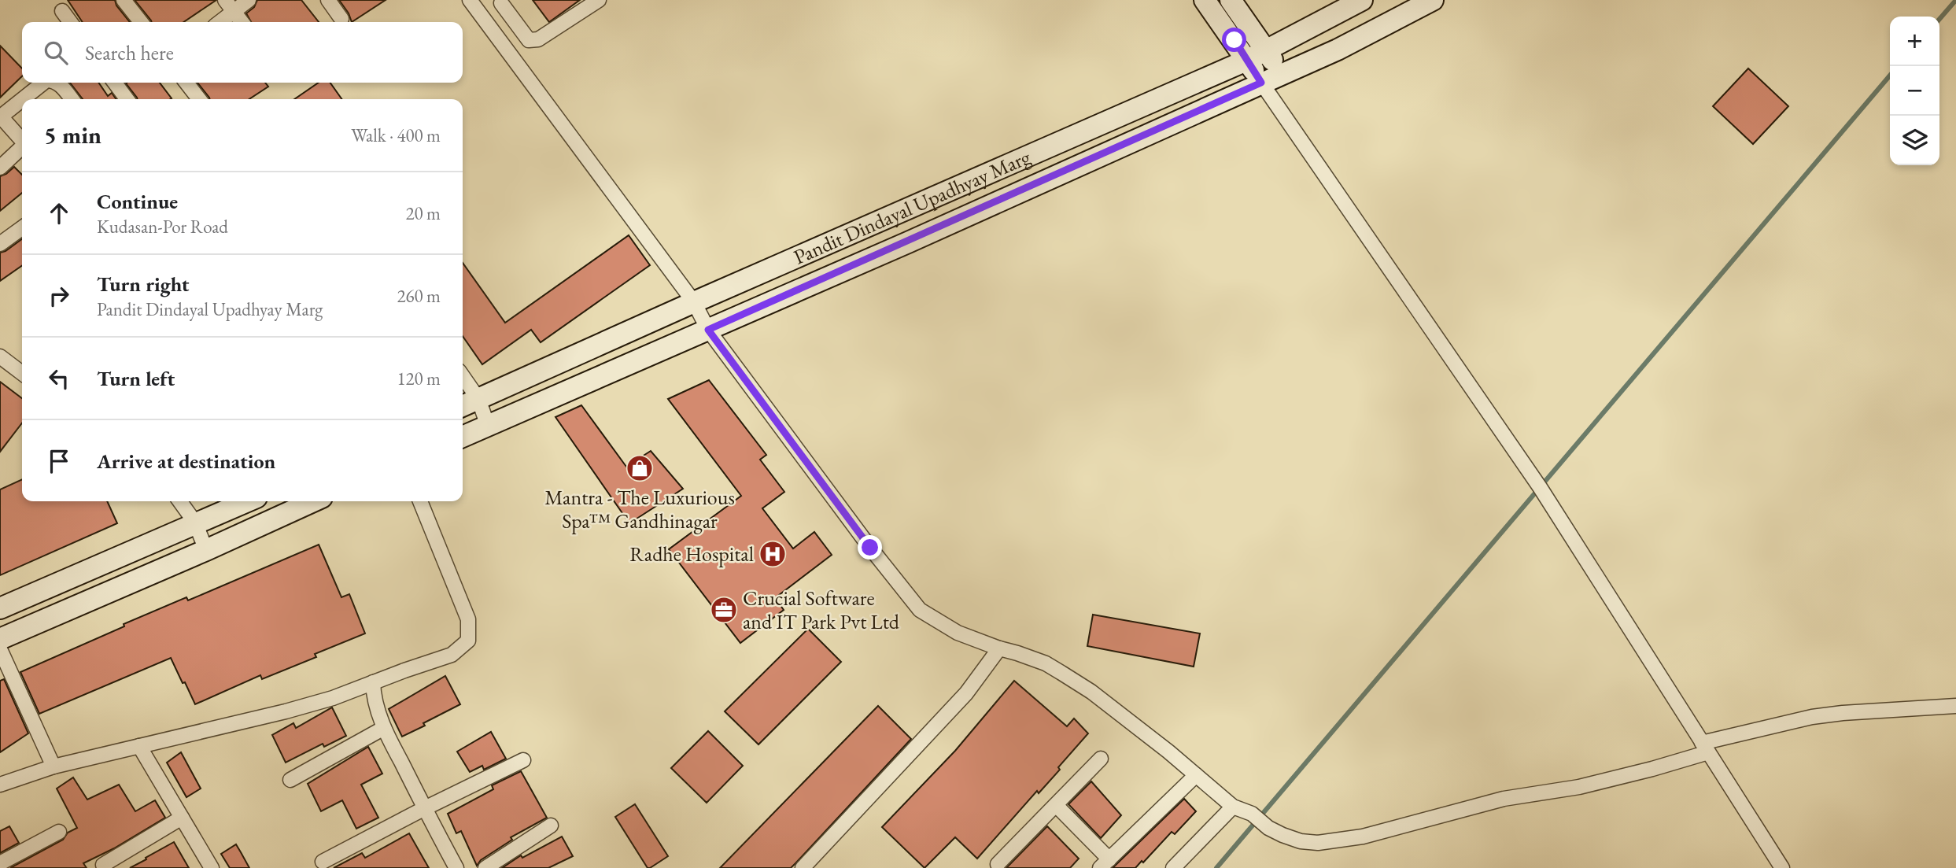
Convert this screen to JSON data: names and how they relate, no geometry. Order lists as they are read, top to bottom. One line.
{"streets":{"street":["Pandit Dindayal Upadhyay Marg"]},"places":{"shop":["Mantra - The Luxurious Spa™ Gandhinagar"],"hospital":["Radhe Hospital"],"office":["Crucial Software and IT Park Pvt Ltd"]},"page":{"map_buttons":["+","−"],"search":"Search here","heading":["5 min","Walk · 400 m"],"list":[["Continue","Kudasan-Por Road","20 m"],["Turn right","Pandit Dindayal Upadhyay Marg","260 m"],["Turn left","120 m"],"Arrive at destination"]}}
